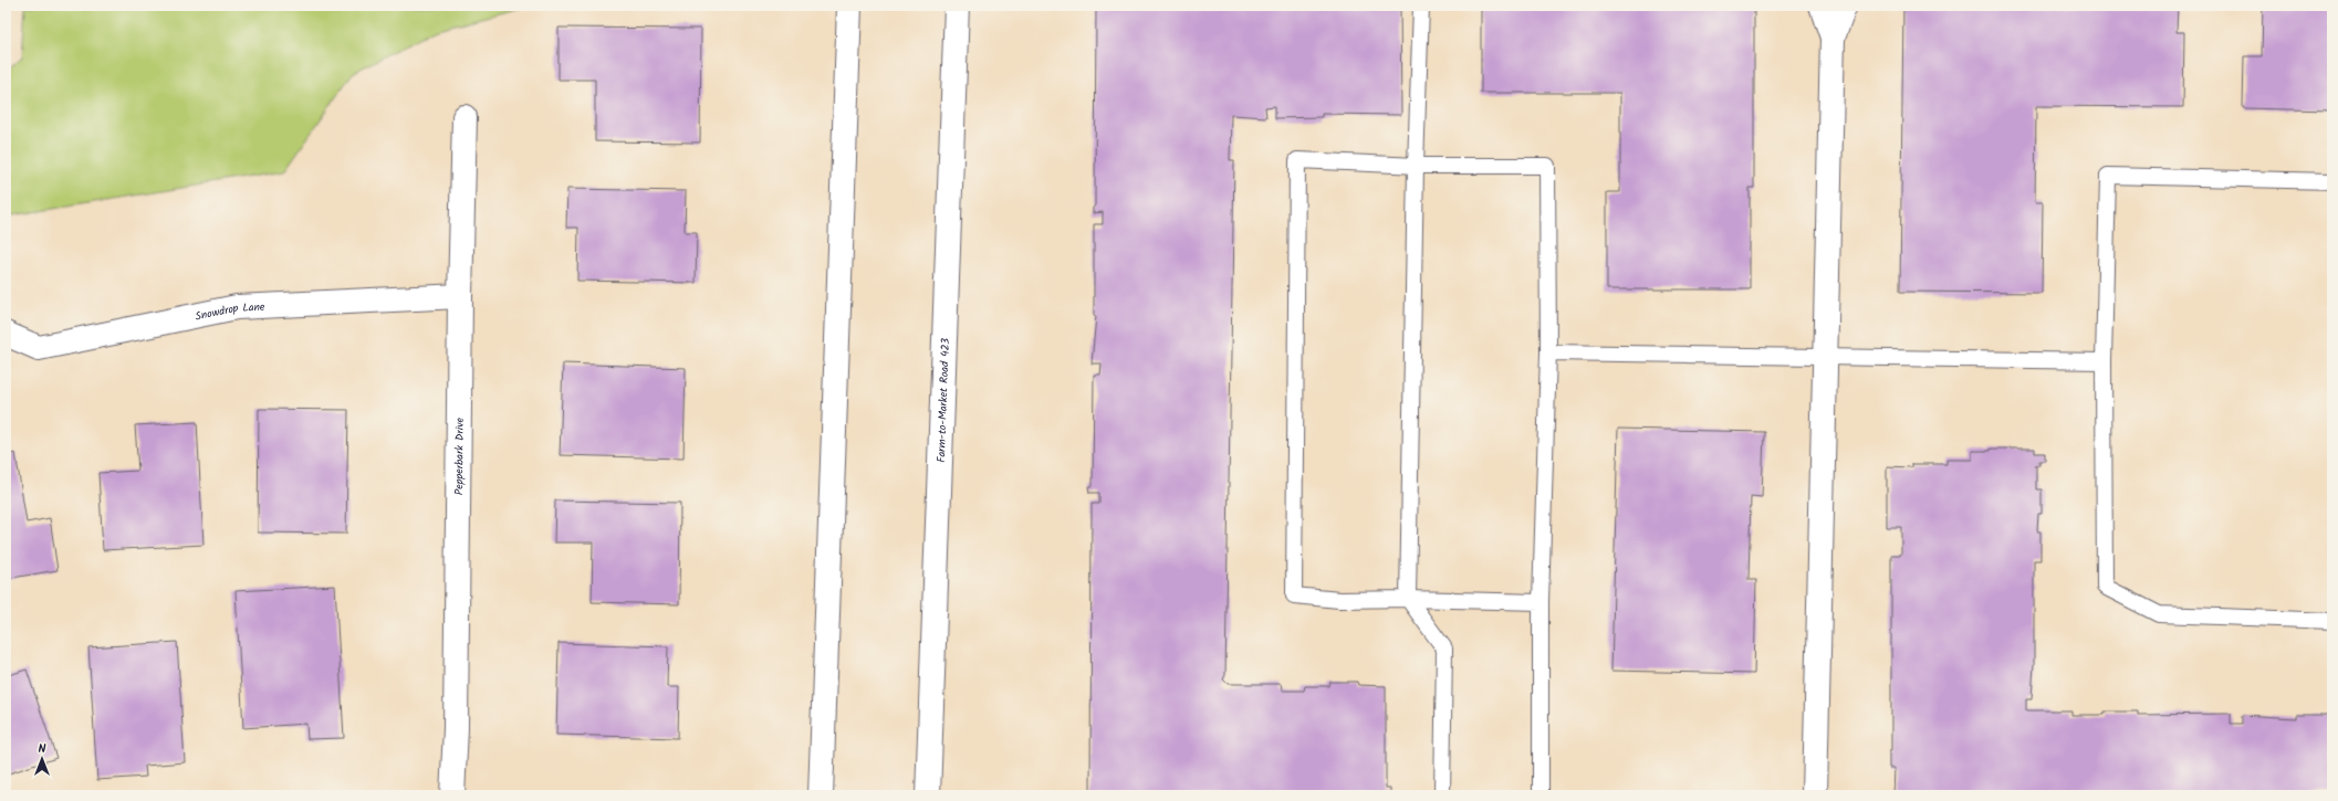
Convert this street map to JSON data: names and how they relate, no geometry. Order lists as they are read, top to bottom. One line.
{"streets":{"street":["Snowdrop Lane","Farm-to-Market Road 423","Pepperbark Drive"]},"crossings":[["Snowdrop Lane","Pepperbark Drive"]],"north":"top"}
